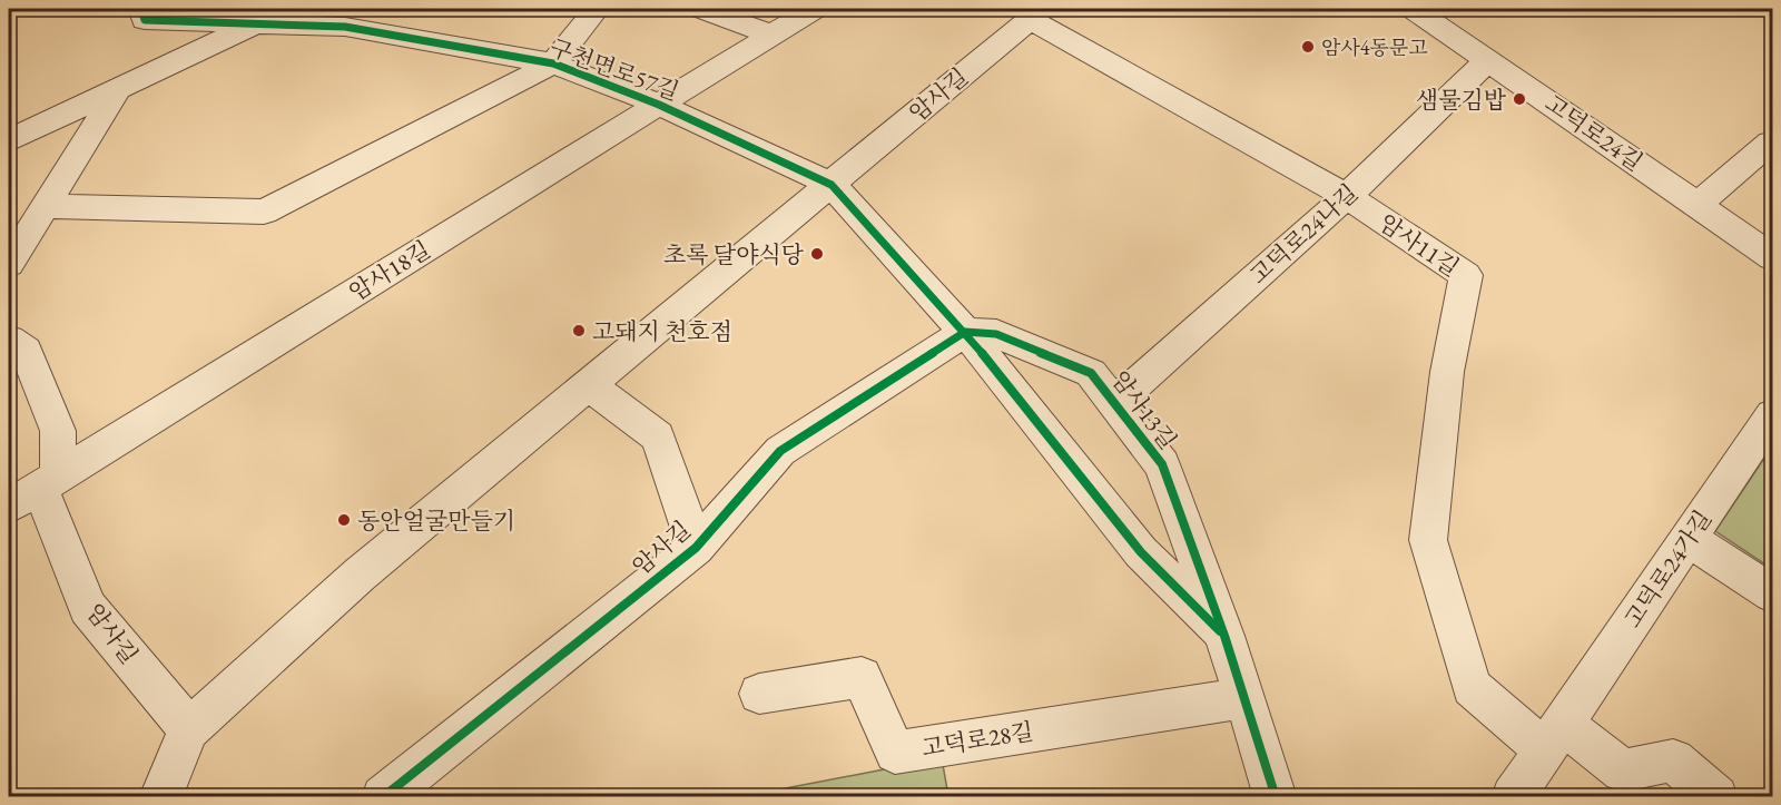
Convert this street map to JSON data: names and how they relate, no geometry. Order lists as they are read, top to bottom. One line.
{"streets":{"street":["구천면로57길","암사길","고덕로24길","고덕로24나길","암사11길","암사18길","암사13길","고덕로24가길","고덕로28길"]},"crossings":[["구천면로57길","암사길"],["구천면로57길","암사18길"],["구천면로57길","암사13길"],["암사길","암사11길"],["암사길","암사18길"],["암사길","암사13길"],["고덕로24길","고덕로24나길"],["고덕로24나길","암사11길"],["고덕로24나길","암사13길"],["암사11길","고덕로24가길"],["암사13길","고덕로28길"]],"places":["암사4동문고","샘물김밥","초록 달야식당","고돼지 천호점","동안얼굴만들기"]}
